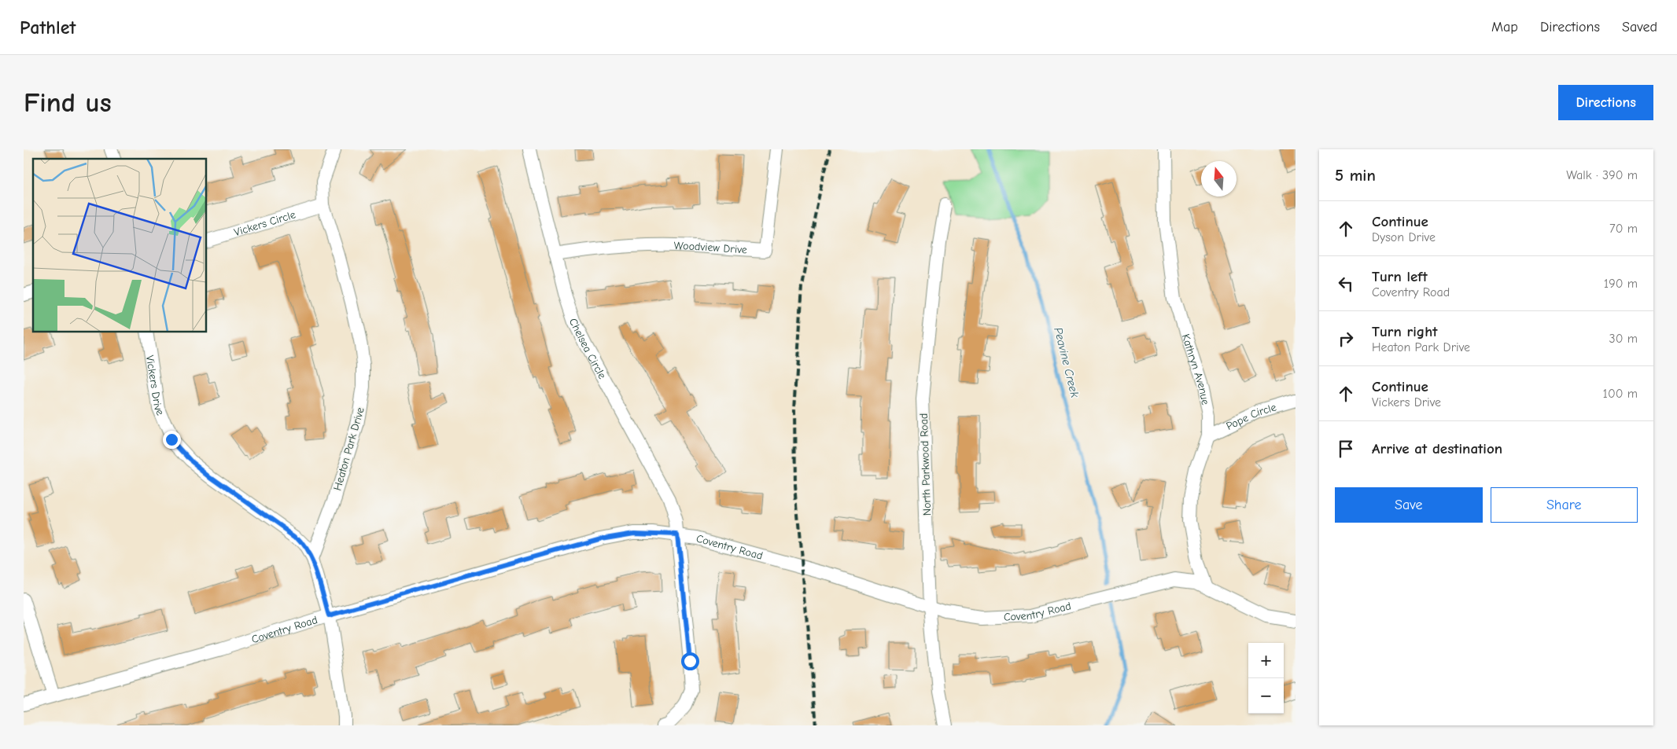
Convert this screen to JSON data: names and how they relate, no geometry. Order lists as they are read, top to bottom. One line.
{"streets":{"street":["Vickers Circle","Woodview Drive","Chelsea Circle","Kathryn Avenue","Vickers Drive","Pope Circle","Heaton Park Drive","North Parkwood Road","Coventry Road"]},"crossings":[["Vickers Circle","Heaton Park Drive"],["Woodview Drive","Chelsea Circle"],["Chelsea Circle","Coventry Road"],["Kathryn Avenue","Pope Circle"],["Kathryn Avenue","Coventry Road"],["Vickers Drive","Heaton Park Drive"],["North Parkwood Road","Coventry Road"]],"water":["Peavine Creek"],"north":"top","page":{"header":"Pathlet","nav":["Map","Directions","Saved"],"buttons":["Directions",["Save","Share"]],"title":"Find us","heading":["5 min","Walk · 390 m"],"list":[["Continue","Dyson Drive","70 m"],["Turn left","Coventry Road","190 m"],["Turn right","Heaton Park Drive","30 m"],["Continue","Vickers Drive","100 m"],"Arrive at destination"],"map_buttons":["+","−"]}}
